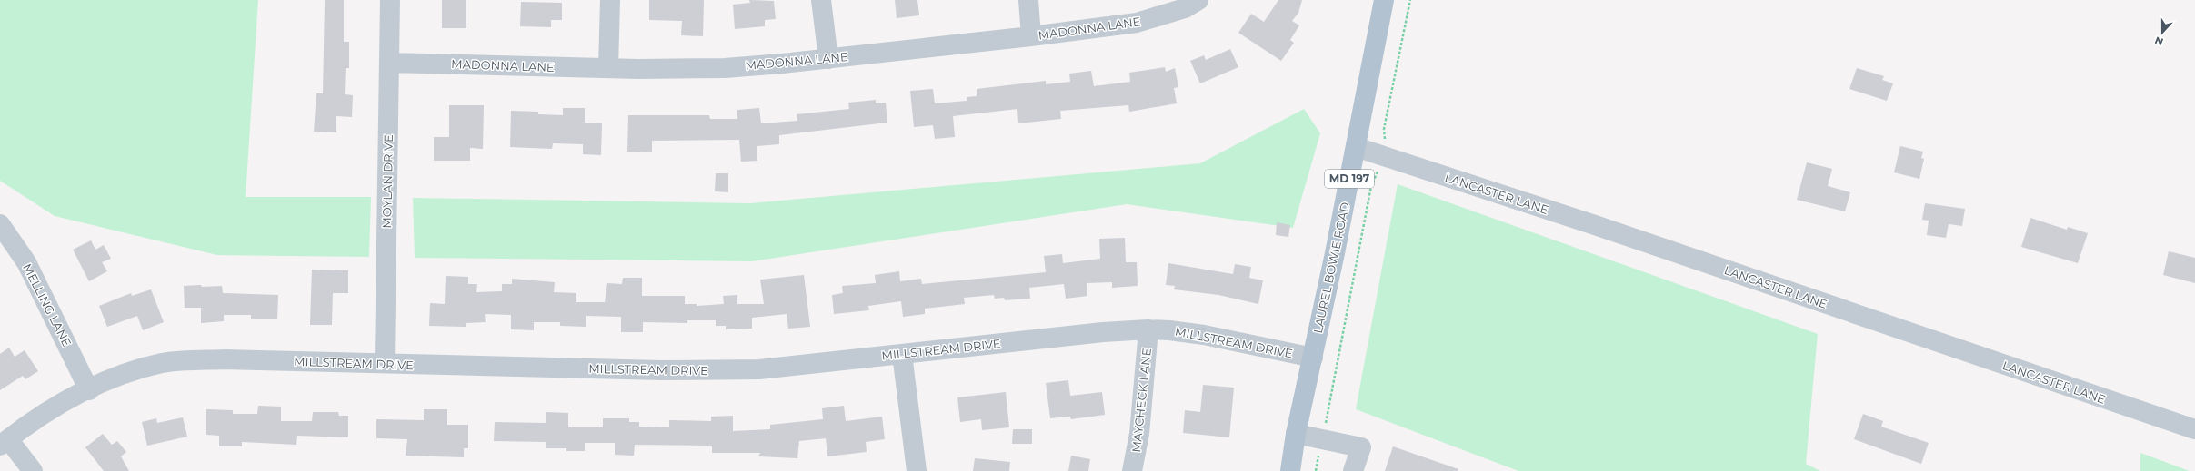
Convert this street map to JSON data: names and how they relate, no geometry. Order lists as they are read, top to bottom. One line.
{"streets":{"main road":["MD 197","LAUREL BOWIE ROAD"],"street":["MADONNA LANE","MOYLAN DRIVE","LANCASTER LANE","MELLING LANE","MILLSTREAM DRIVE","MAYCHECK LANE"]},"crossings":[["MADONNA LANE","MOYLAN DRIVE"],["MOYLAN DRIVE","MILLSTREAM DRIVE"],["LANCASTER LANE","LAUREL BOWIE ROAD"],["LAUREL BOWIE ROAD","MILLSTREAM DRIVE"],["MELLING LANE","MILLSTREAM DRIVE"],["MILLSTREAM DRIVE","MAYCHECK LANE"]],"north":"bottom"}
